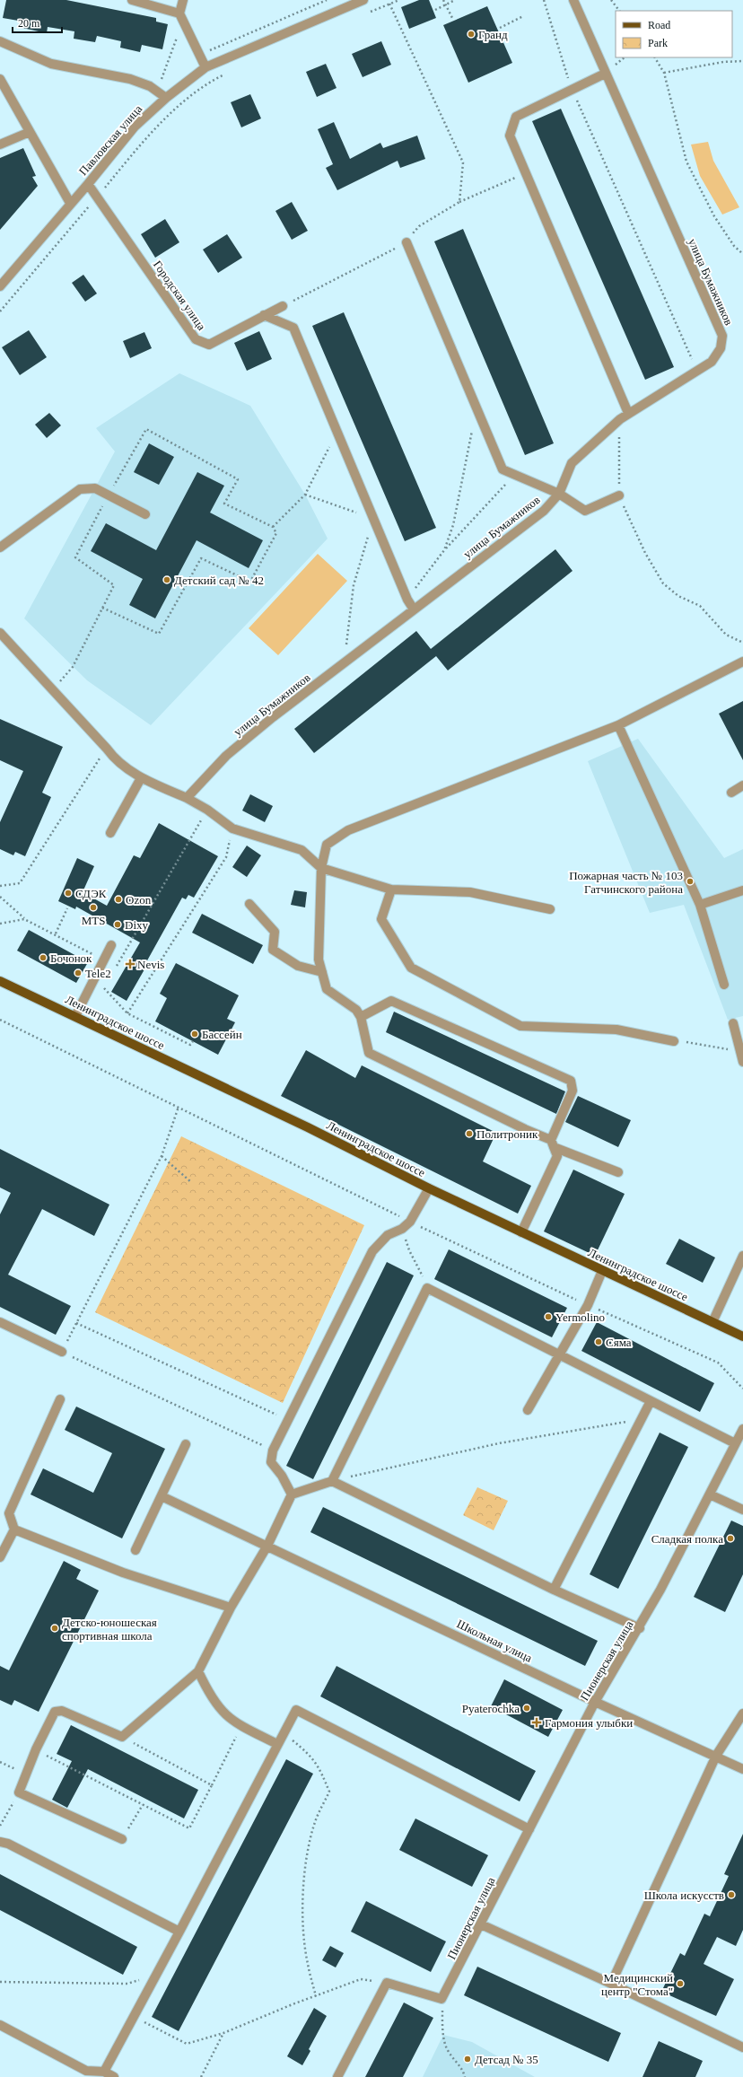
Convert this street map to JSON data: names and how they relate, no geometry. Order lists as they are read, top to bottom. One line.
{"streets":{"main road":["Ленинградское шоссе"],"street":["Павловская улица","улица Бумажников","Городская улица","Школьная улица","Пионерская улица"]},"crossings":[["Павловская улица","Городская улица"],["Школьная улица","Пионерская улица"]],"places":{"other":["Гранд","Детский сад № 42","Пожарная часть № 103 Гатчинского района","СДЭК","Ozon","MTS","Dixy","Бочонок","Tele2","Бассейн","Политроник","Yermolino","Сяма","Сладкая полка","Детско-юношеская спортивная школа","Pyaterochka","Школа искусств","Медицинский центр \"Стома\"","Детсад № 35"],"health":["Nevis","Гармония улыбки"]},"legend":["Road","Park"],"scale_bar":"20 m"}
